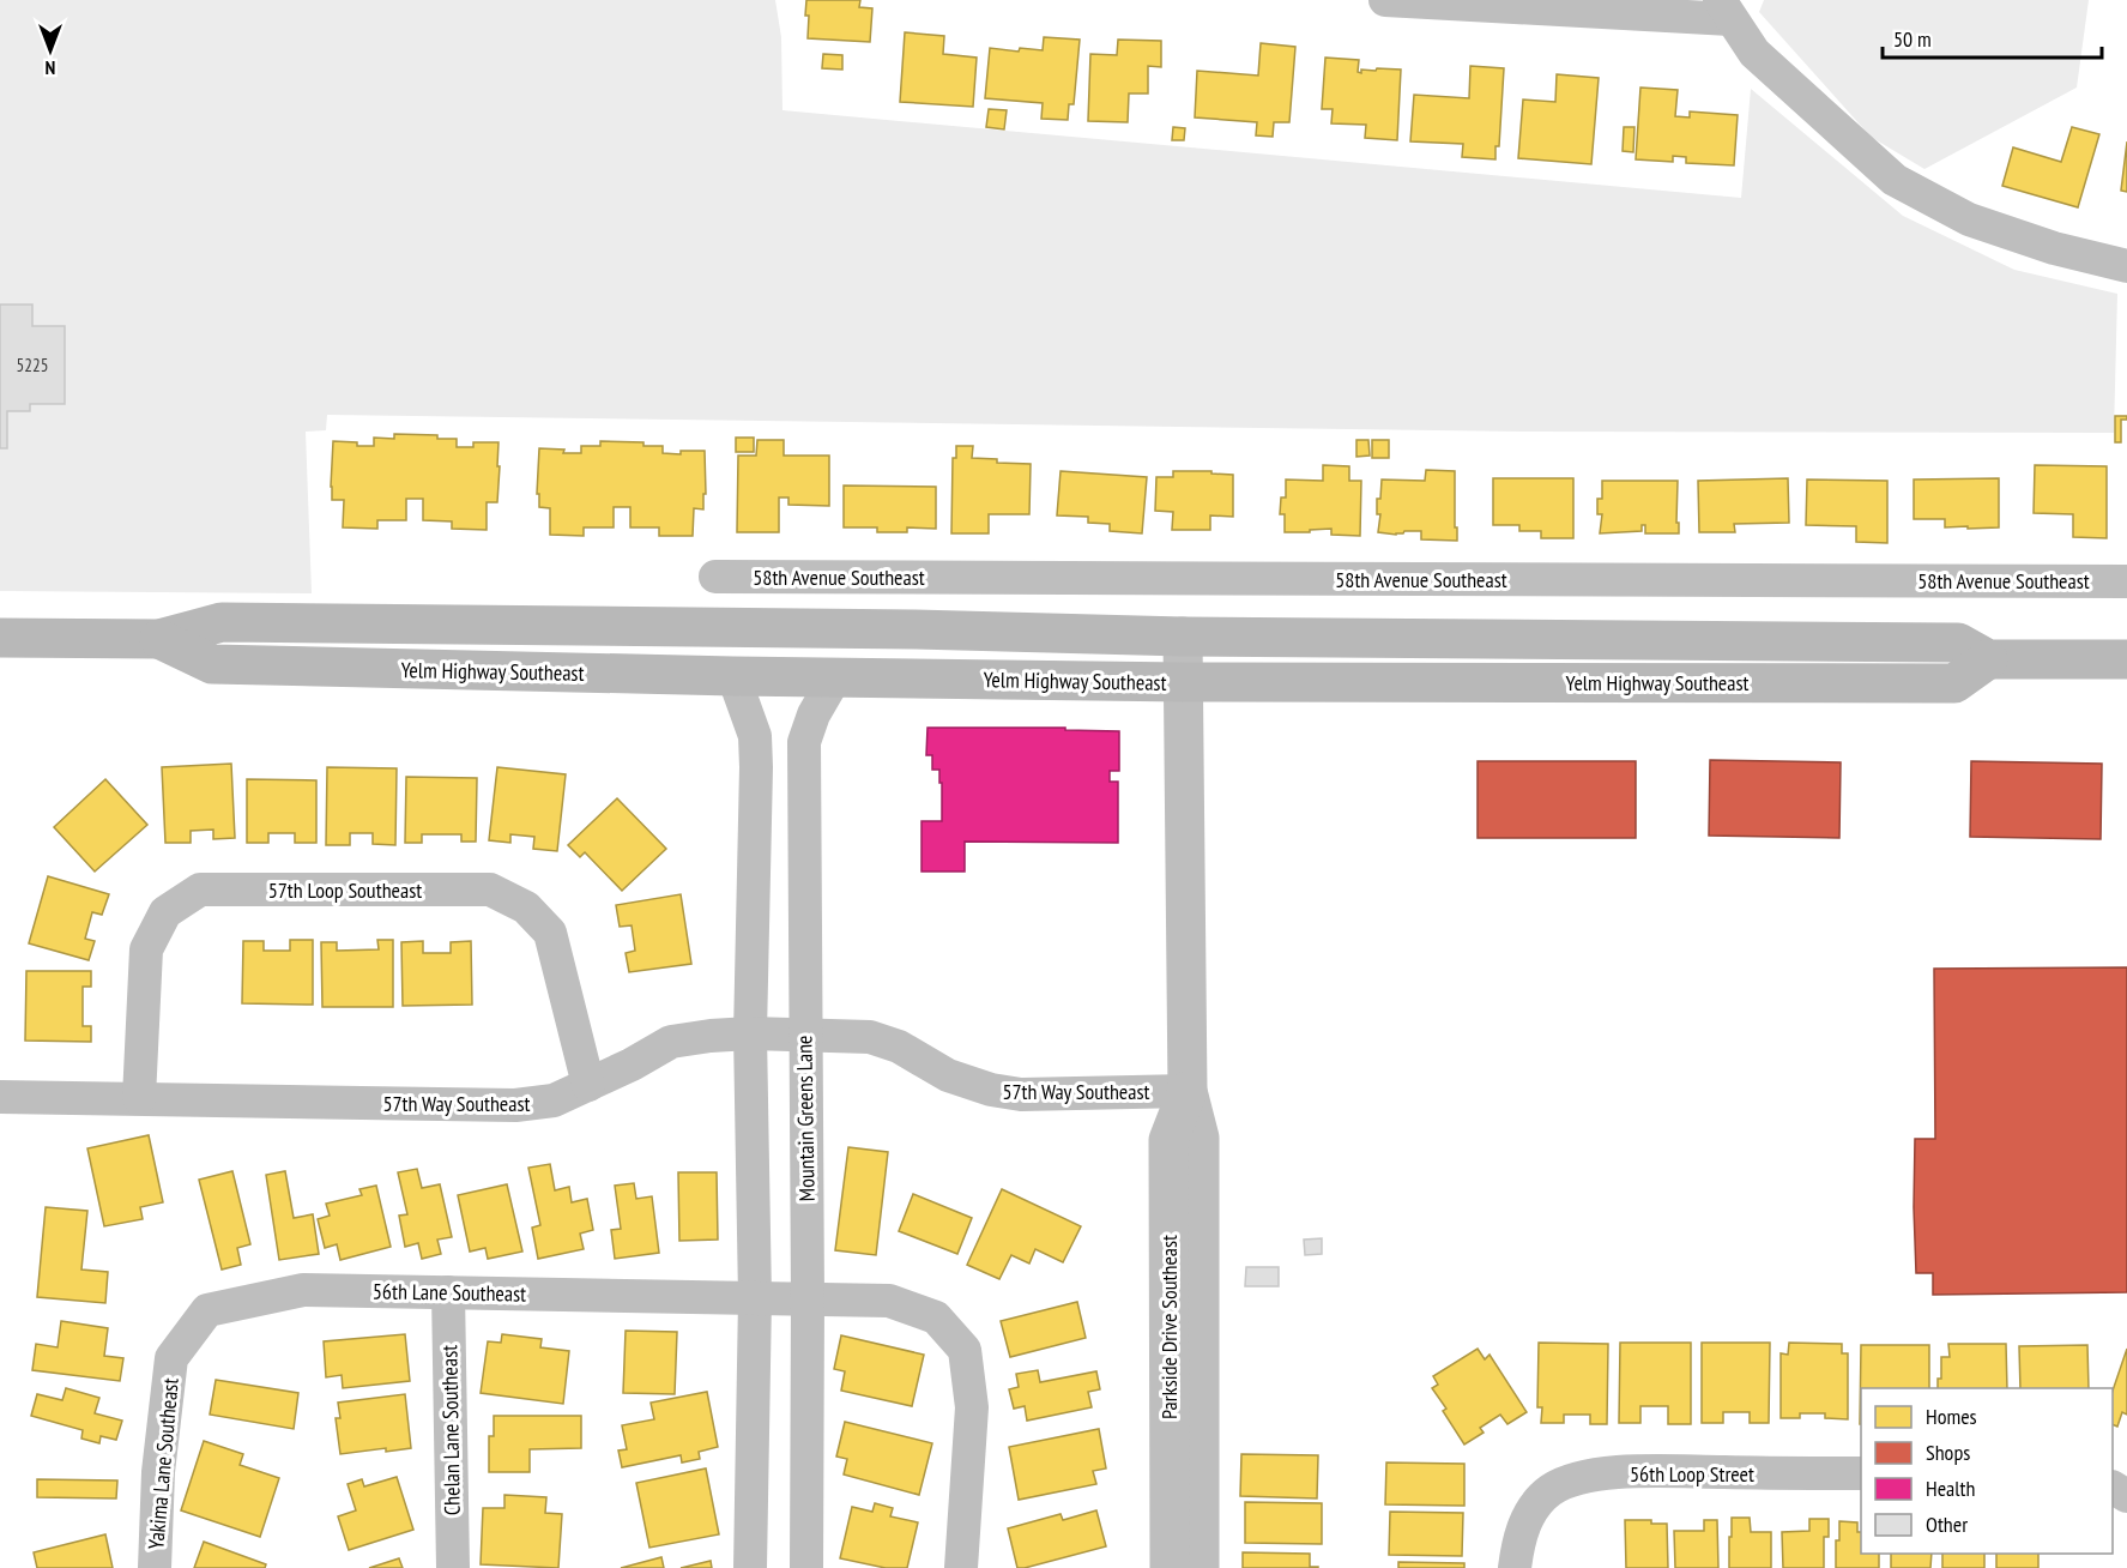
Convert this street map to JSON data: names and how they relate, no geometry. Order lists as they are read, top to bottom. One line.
{"streets":{"main road":["Yelm Highway Southeast"],"street":["58th Avenue Southeast","57th Loop Southeast","57th Way Southeast","Mountain Greens Lane","56th Lane Southeast","Parkside Drive Southeast","Chelan Lane Southeast","Yakima Lane Southeast","56th Loop Street"]},"crossings":[["Yelm Highway Southeast","Mountain Greens Lane"],["Yelm Highway Southeast","Parkside Drive Southeast"],["57th Loop Southeast","57th Way Southeast"],["57th Way Southeast","Mountain Greens Lane"],["57th Way Southeast","Parkside Drive Southeast"],["Mountain Greens Lane","56th Lane Southeast"],["56th Lane Southeast","Chelan Lane Southeast"],["56th Lane Southeast","Yakima Lane Southeast"]],"house_numbers":["5225"],"legend":["Homes","Shops","Health","Other"],"scale_bar":"50 m","north":"bottom"}
